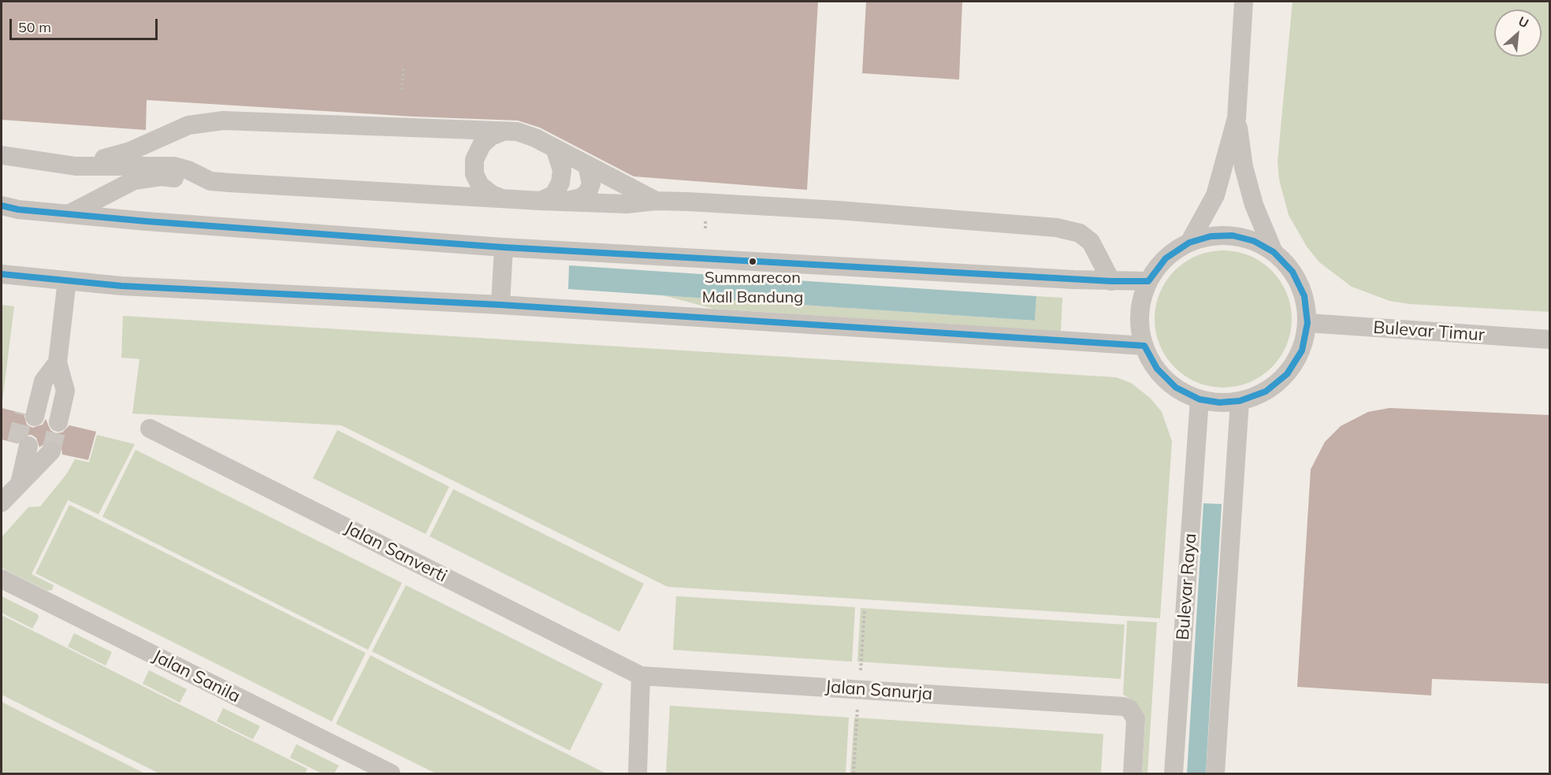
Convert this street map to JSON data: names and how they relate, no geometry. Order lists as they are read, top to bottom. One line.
{"streets":{"street":["Bulevar Timur","Jalan Sanverti","Bulevar Raya","Jalan Sanila","Jalan Sanurja"]},"crossings":[["Bulevar Timur","Bulevar Raya"],["Jalan Sanverti","Jalan Sanurja"]],"places":["Summarecon Mall Bandung"],"scale_bar":"50 m","north":"top right"}
